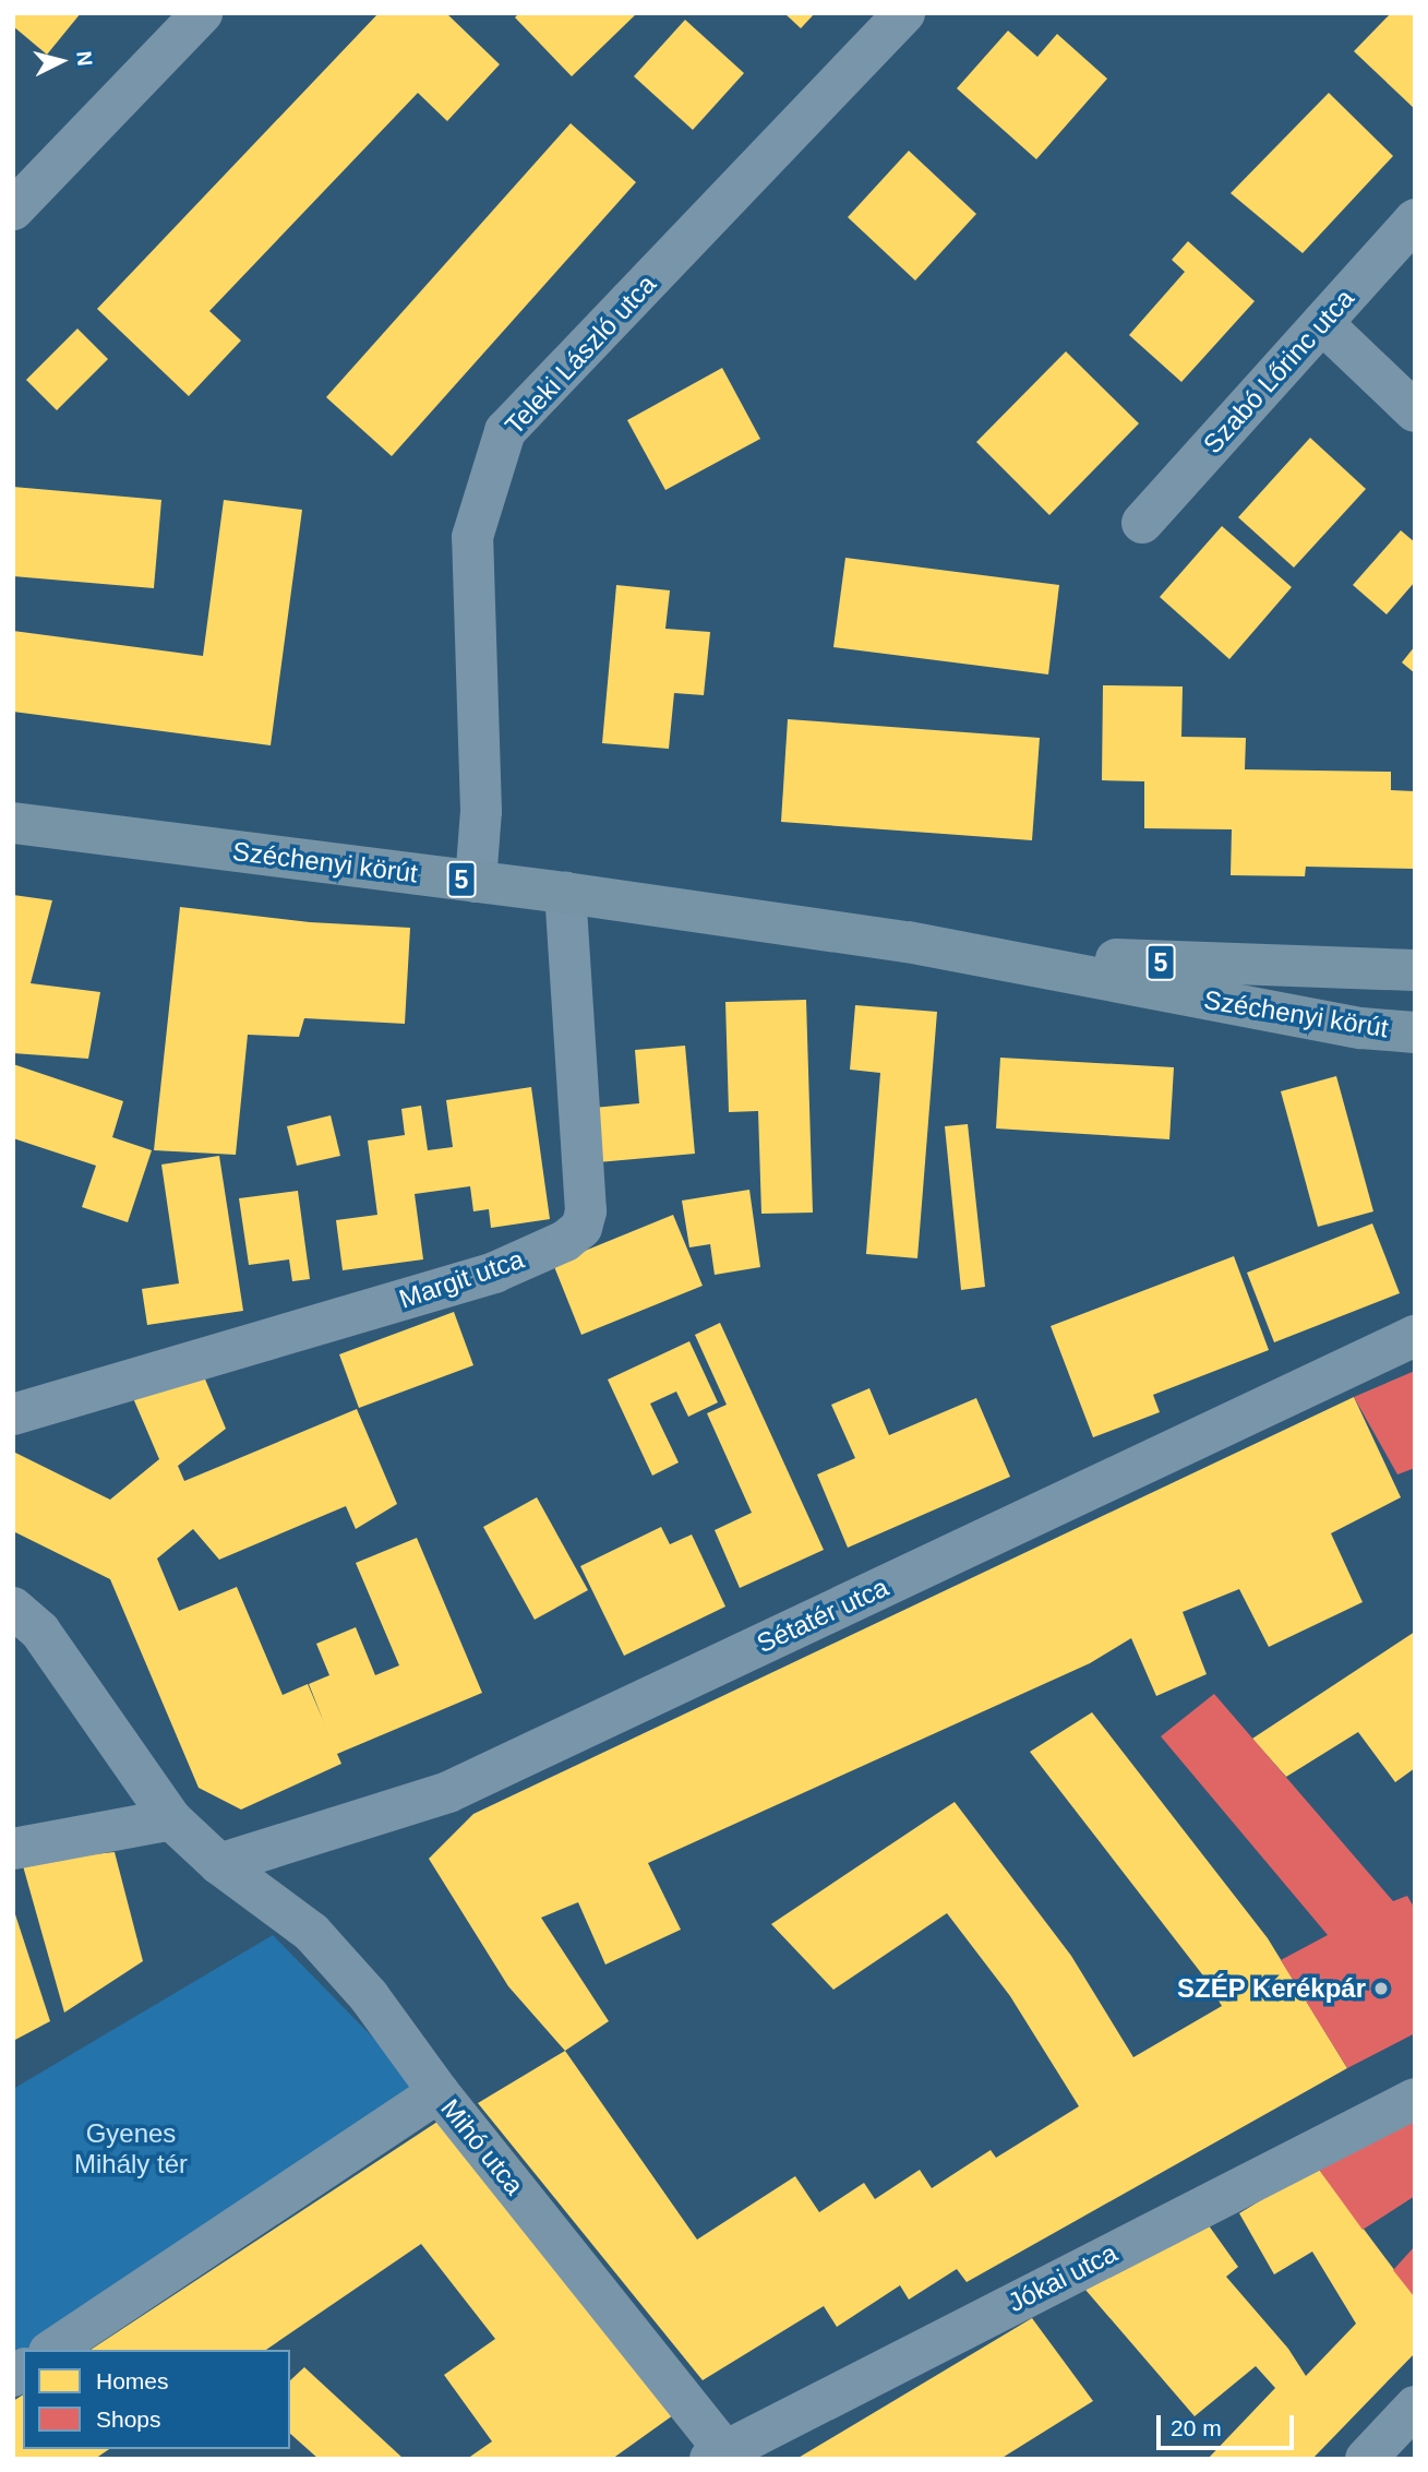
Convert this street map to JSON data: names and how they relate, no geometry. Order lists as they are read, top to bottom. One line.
{"streets":{"main road":["Széchenyi körút","5"],"street":["Teleki László utca","Szabó Lőrinc utca","Margit utca","Sétatér utca","Mihó utca","Jókai utca"]},"crossings":[["Teleki László utca","Széchenyi körút"],["Széchenyi körút","Margit utca"],["Sétatér utca","Mihó utca"],["Mihó utca","Jókai utca"]],"parks":["Gyenes Mihály tér"],"places":["SZÉP Kerékpár"],"legend":["Homes","Shops"],"scale_bar":"20 m","north":"right"}
